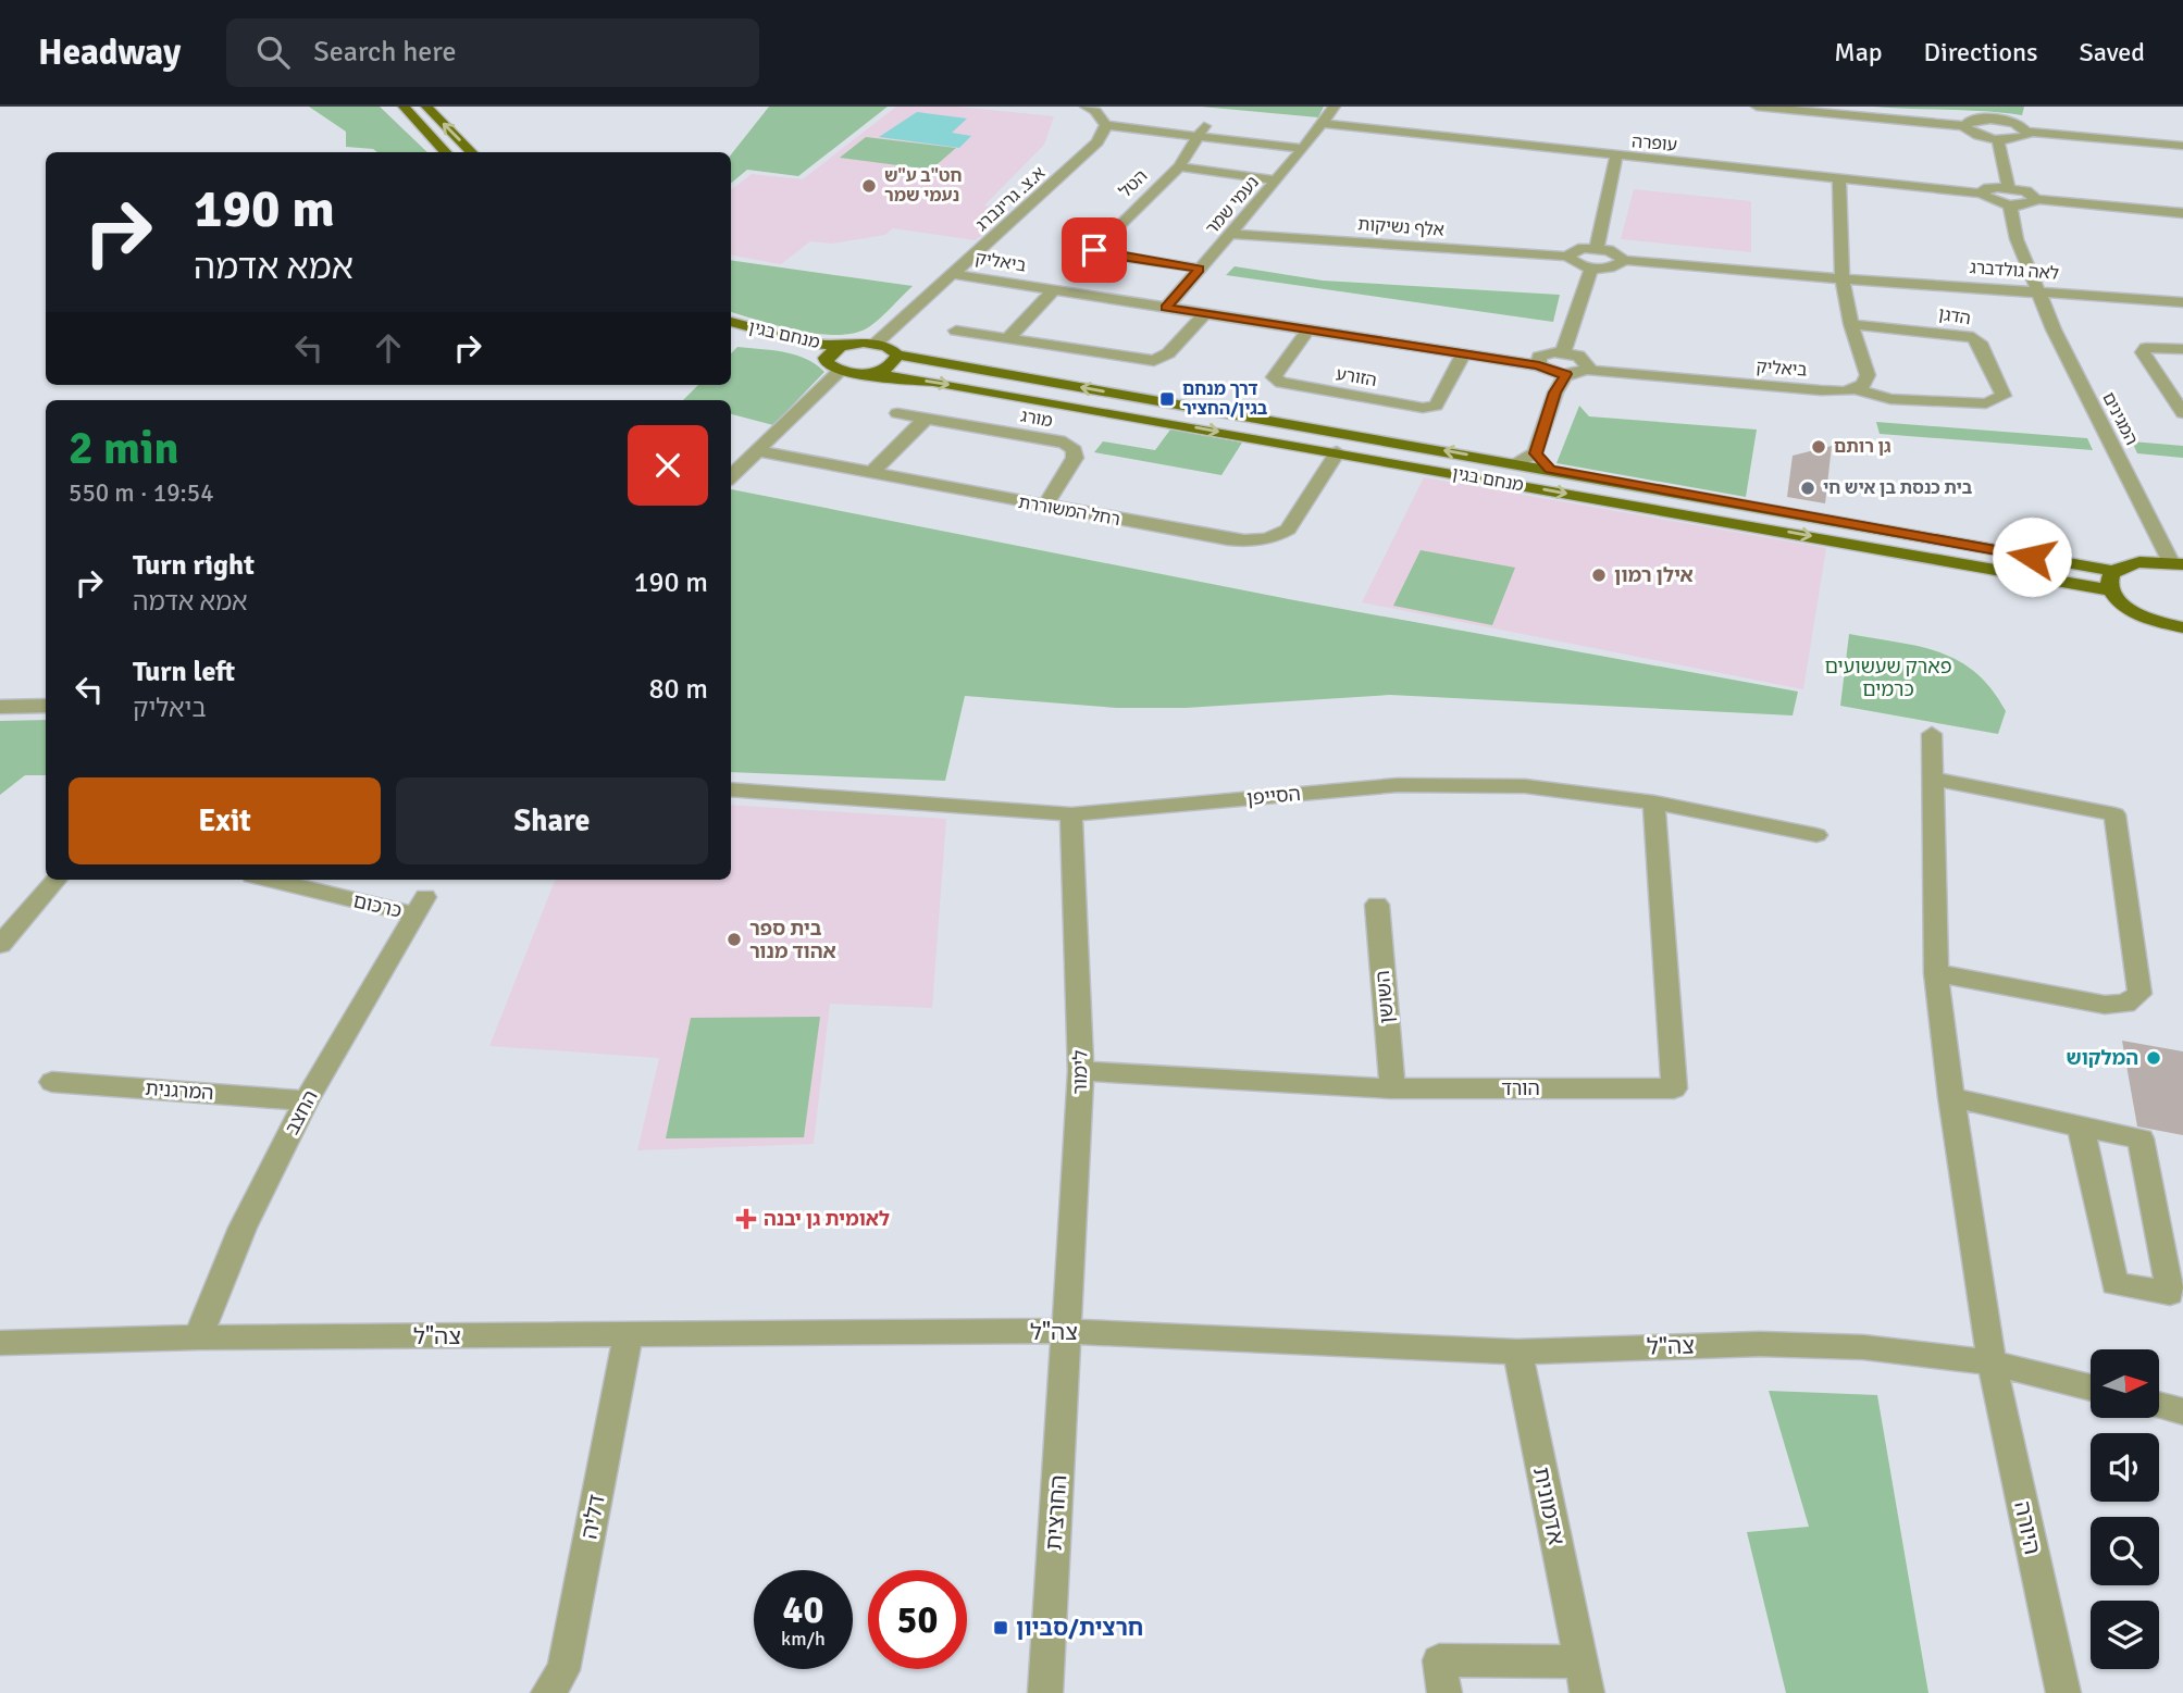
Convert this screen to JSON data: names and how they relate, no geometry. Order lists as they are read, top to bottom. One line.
{"streets":{"main road":["מנחם בגין"],"street":["עופרה","הטל","א.צ. גרינברג","נעמי שמר","אלף נשיקות","ביאליק","לאה גולדברג","הדגן","הזורע","מורג","המגינים","רחל המשוררת","הסייפן","כרכום","השושן","לימור","הורד","המרגנית","החצב","צה\"ל","אדמונית","החרצית","דליה","היורה"]},"crossings":[["עופרה","נעמי שמר"],["הטל","נעמי שמר"],["א.צ. גרינברג","ביאליק"],["א.צ. גרינברג","מנחם בגין"],["נעמי שמר","אלף נשיקות"],["נעמי שמר","ביאליק"],["ביאליק","הדגן"],["ביאליק","הזורע"],["לאה גולדברג","המגינים"],["מנחם בגין","רחל המשוררת"],["מורג","רחל המשוררת"],["הסייפן","לימור"],["הסייפן","הורד"],["כרכום","החצב"],["השושן","הורד"],["לימור","הורד"],["לימור","צה\"ל"],["לימור","החרצית"],["המרגנית","החצב"],["החצב","צה\"ל"],["צה\"ל","אדמונית"],["צה\"ל","החרצית"],["צה\"ל","דליה"],["צה\"ל","היורה"]],"parks":["פארק שעשועים כרמים"],"places":{"other":["חט\"ב ע\"ש נעמי שמר","גן רותם","בית כנסת בן איש חי","אילן רמון","בית ספר אהוד מנור","המלקוש"],"transit":["דרך מנחם בגין/החציר","חרצית/סביון"],"health":["לאומית גן יבנה"]},"north":"right","page":{"header":"Headway","search":"Search here","nav":["Map","Directions","Saved"],"turn":["190 m","אמא אדמה"],"heading":["2 min","550 m · 19:54"],"list":[{"name":"Turn right","note":"אמא אדמה","value":"190 m"},{"name":"Turn left","note":"ביאליק","value":"80 m"}],"buttons":["Exit","Share"],"speed":"40 km/h","limit":"50"}}
